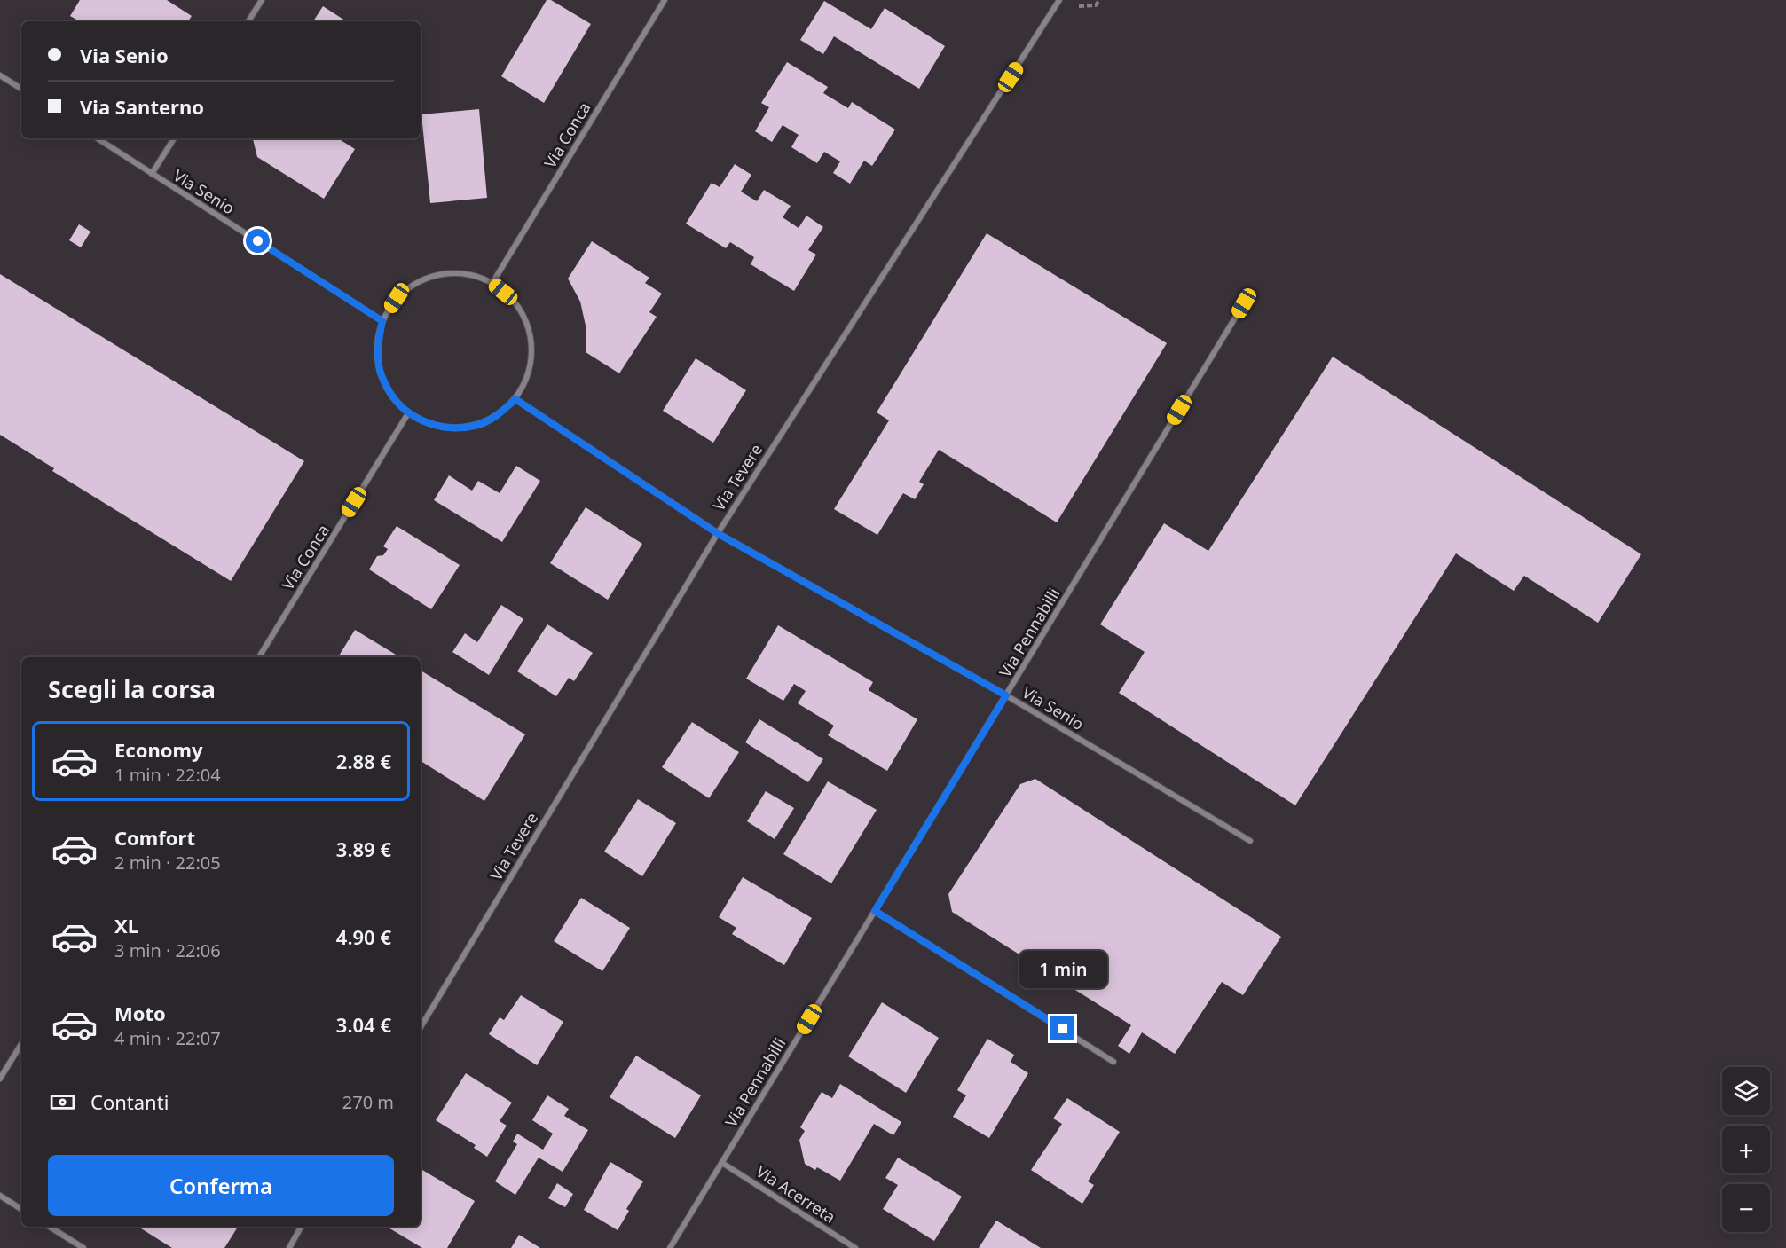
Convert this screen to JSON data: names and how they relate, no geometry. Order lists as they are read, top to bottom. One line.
{"streets":{"street":["Via Conca","Via Senio","Via Tevere","Via Pennabilli","Via Acerreta"]},"crossings":[["Via Conca","Via Senio"],["Via Senio","Via Tevere"],["Via Senio","Via Pennabilli"],["Via Pennabilli","Via Acerreta"]],"page":{"banner":["Via Senio","Via Santerno"],"heading":"Scegli la corsa","list":[{"name":"Economy","note":"1 min · 22:04","value":"2.88 €"},{"name":"Comfort","note":"2 min · 22:05","value":"3.89 €"},{"name":"XL","note":"3 min · 22:06","value":"4.90 €"},{"name":"Moto","note":"4 min · 22:07","value":"3.04 €"}],"bubble":"1 min","map_buttons":["+","−"],"pay":["Contanti","270 m"],"buttons":"Conferma"}}
